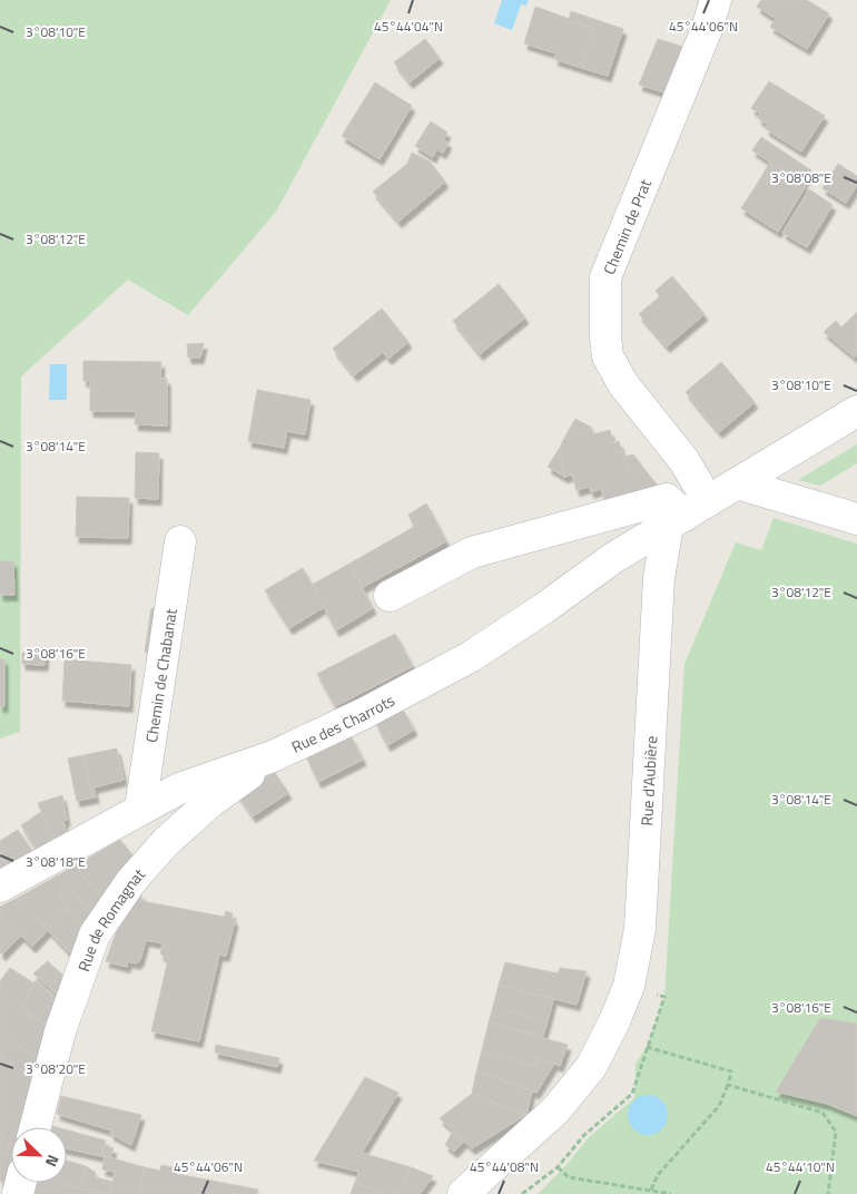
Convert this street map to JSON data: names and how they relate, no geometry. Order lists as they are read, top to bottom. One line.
{"streets":{"street":["Chemin de Prat","Chemin de Chabanat","Rue des Charrots","Rue d'Aubière","Rue de Romagnat"]},"crossings":[["Chemin de Prat","Rue des Charrots"],["Chemin de Prat","Rue d'Aubière"],["Chemin de Chabanat","Rue des Charrots"],["Rue des Charrots","Rue d'Aubière"],["Rue des Charrots","Rue de Romagnat"]],"north":"bottom right","coordinates":["45°44'04\"N","45°44'06\"N","3°08'10\"E","3°08'08\"E","3°08'12\"E","3°08'14\"E","3°08'16\"E","3°08'18\"E","3°08'20\"E","45°44'08\"N","45°44'10\"N"]}
